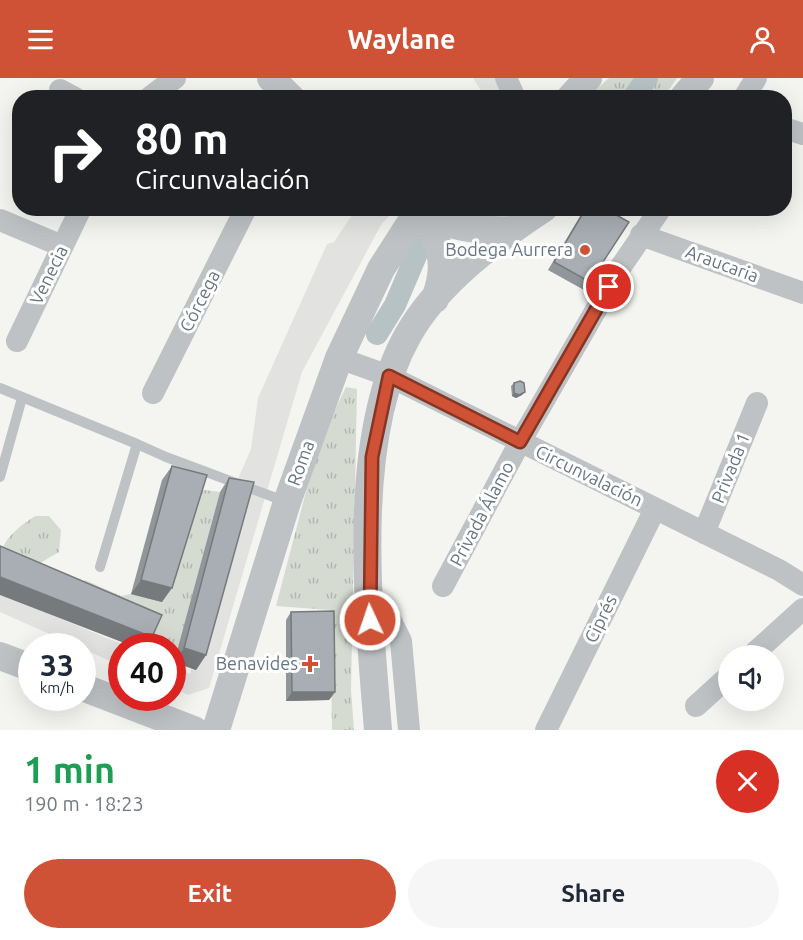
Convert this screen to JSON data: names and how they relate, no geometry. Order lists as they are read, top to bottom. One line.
{"streets":{"street":["Araucaria","Venecia","Córcega","Roma","Privada 1","Circunvalación","Privada Álamo","Ciprés"]},"crossings":[["Araucaria","Privada Álamo"],["Roma","Circunvalación"],["Privada 1","Circunvalación"],["Circunvalación","Privada Álamo"],["Circunvalación","Ciprés"]],"places":{"other":["Bodega Aurrera"],"health":["Benavides"]},"page":{"header":"Waylane","turn":["80 m","Circunvalación"],"speed":"33 km/h","limit":"40","heading":["1 min","190 m · 18:23"],"buttons":["Exit","Share"]}}
